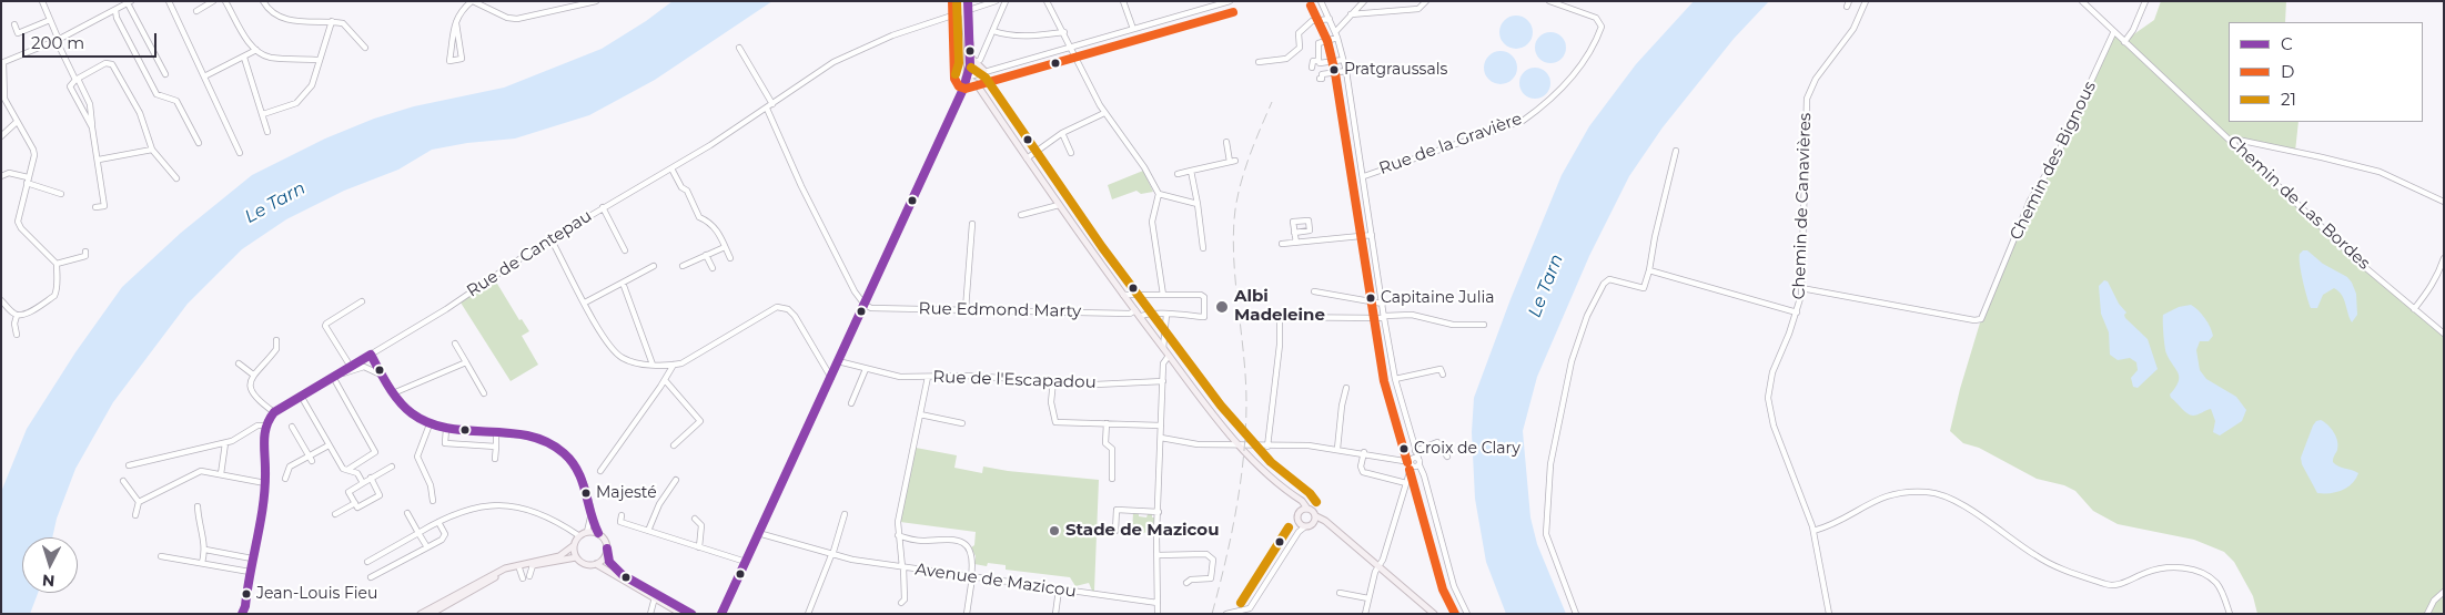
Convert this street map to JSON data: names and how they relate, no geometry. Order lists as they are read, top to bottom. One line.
{"streets":{"street":["Rue de la Gravière","Chemin des Bignous","Chemin de Las Bordes","Chemin de Canavières","Rue de Cantepau","Rue Edmond Marty","Rue de l'Escapadou","Avenue de Mazicou"]},"crossings":[["Chemin des Bignous","Chemin de Las Bordes"],["Chemin des Bignous","Chemin de Canavières"]],"water":["Le Tarn"],"places":["Pratgraussals","Capitaine Julia","Albi Madeleine","Croix de Clary","Majesté","Stade de Mazicou","Jean-Louis Fieu"],"lines":["transit line C","transit line D","transit line 21"],"legend":["C","D","21"],"scale_bar":"200 m","north":"bottom"}
